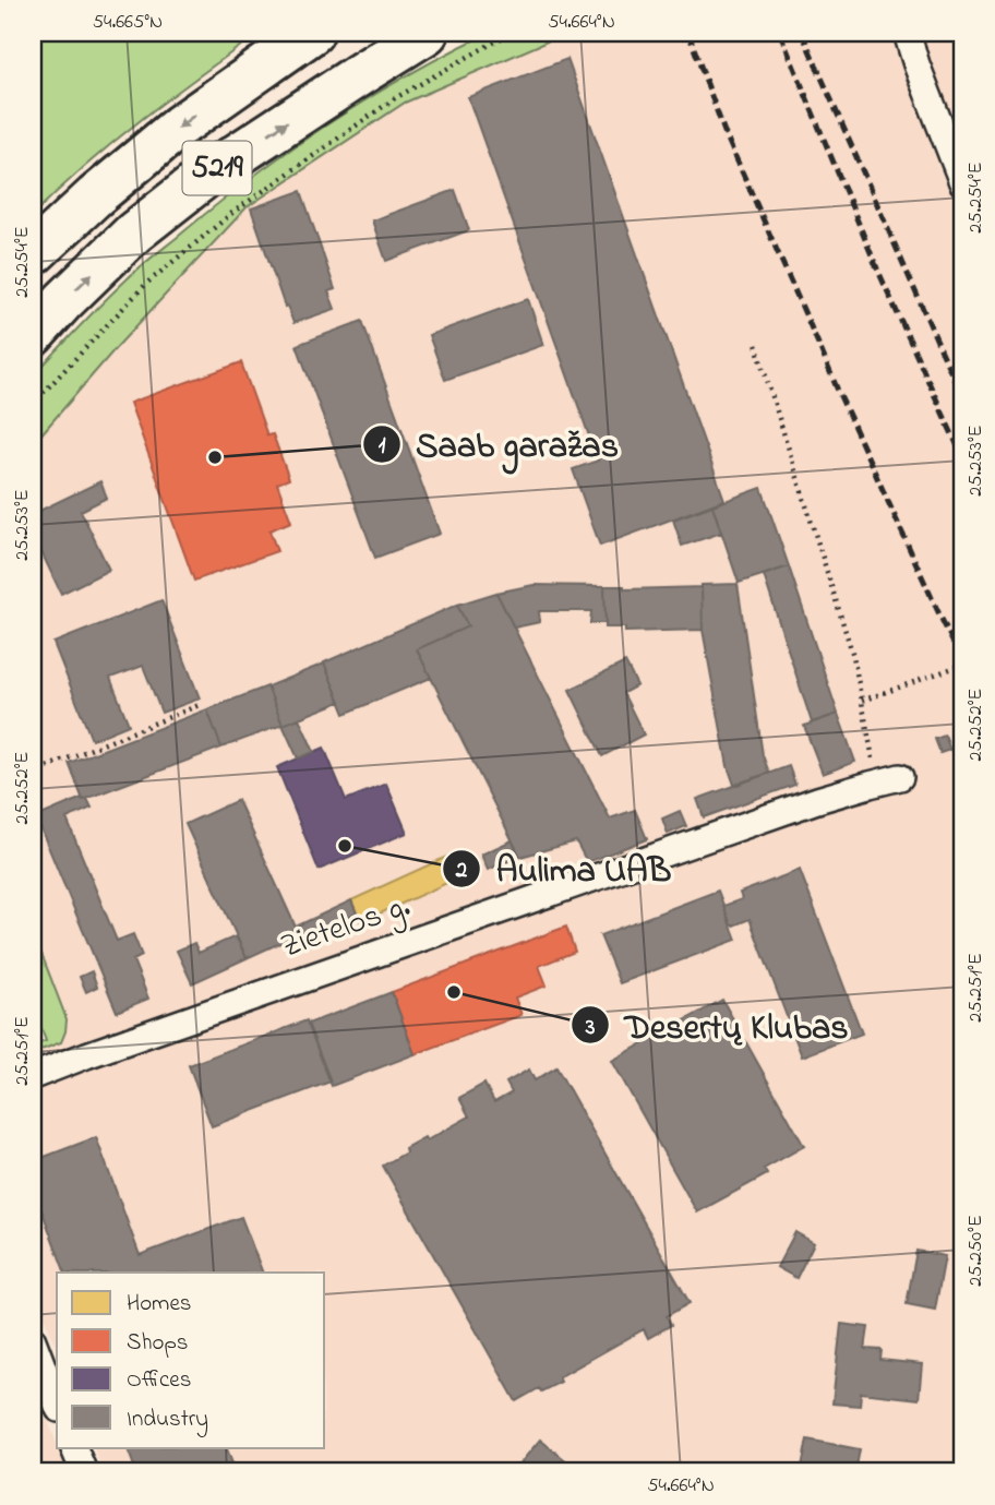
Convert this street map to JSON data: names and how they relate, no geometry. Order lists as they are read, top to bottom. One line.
{"streets":{"highway":["5219"],"street":["Zietelos g."]},"places":["Saab garažas","Aulima UAB","Desertų Klubas"],"legend":["Homes","Shops","Offices","Industry"],"coordinates":["54.665°N","54.664°N","25.254°E","25.253°E","25.252°E","25.251°E","25.250°E"]}
